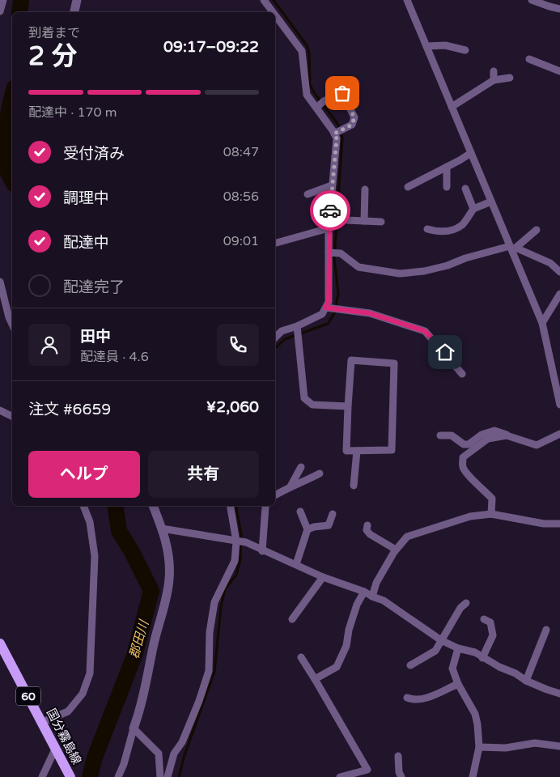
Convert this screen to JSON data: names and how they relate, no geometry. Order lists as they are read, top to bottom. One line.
{"streets":{"main road":["60","国分霧島線"]},"water":["郡田川"],"page":{"heading":["2 分","到着まで","09:17–09:22"],"panel":["田中","配達員 · 4.6","注文 #6659","¥2,060"],"bar":"配達中 · 170 m","list":[["受付済み","08:47"],["調理中","08:56"],["配達中","09:01"],"配達完了"],"buttons":["ヘルプ","共有"]}}
